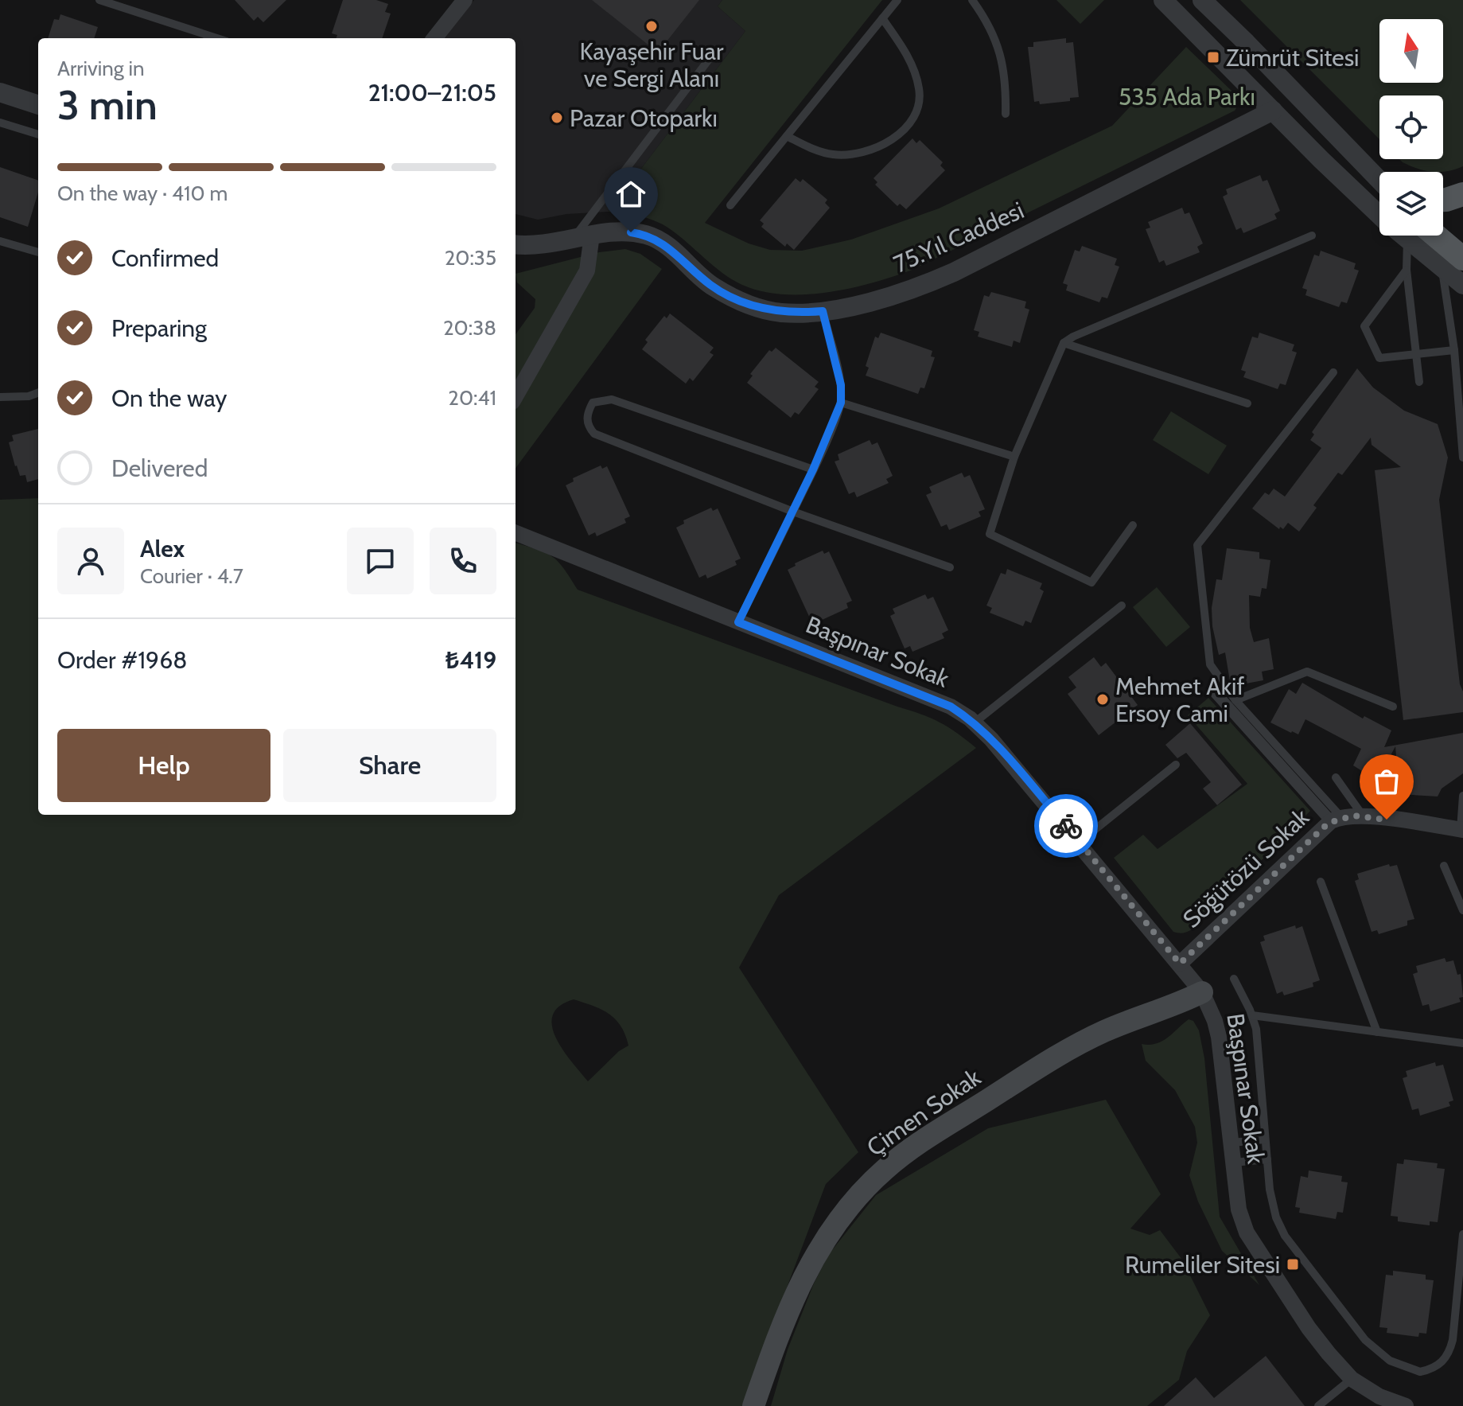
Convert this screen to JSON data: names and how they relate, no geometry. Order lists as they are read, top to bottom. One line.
{"streets":{"main road":["Çimen Sokak"],"street":["75.Yıl Caddesi","Başpınar Sokak","Söğütözü Sokak"]},"crossings":[["Başpınar Sokak","Söğütözü Sokak"],["Başpınar Sokak","Çimen Sokak"]],"parks":["535 Ada Parkı"],"places":{"other":["Kayaşehir Fuar ve Sergi Alanı","Pazar Otoparkı","Mehmet Akif Ersoy Cami"],"transit":["Zümrüt Sitesi","Rumeliler Sitesi"]},"north":"top","page":{"heading":["3 min","Arriving in","21:00–21:05"],"panel":["Alex","Courier · 4.7","Order #1968","₺419"],"bar":"On the way · 410 m","list":[["Confirmed","20:35"],["Preparing","20:38"],["On the way","20:41"],"Delivered"],"buttons":["Help","Share"]}}
